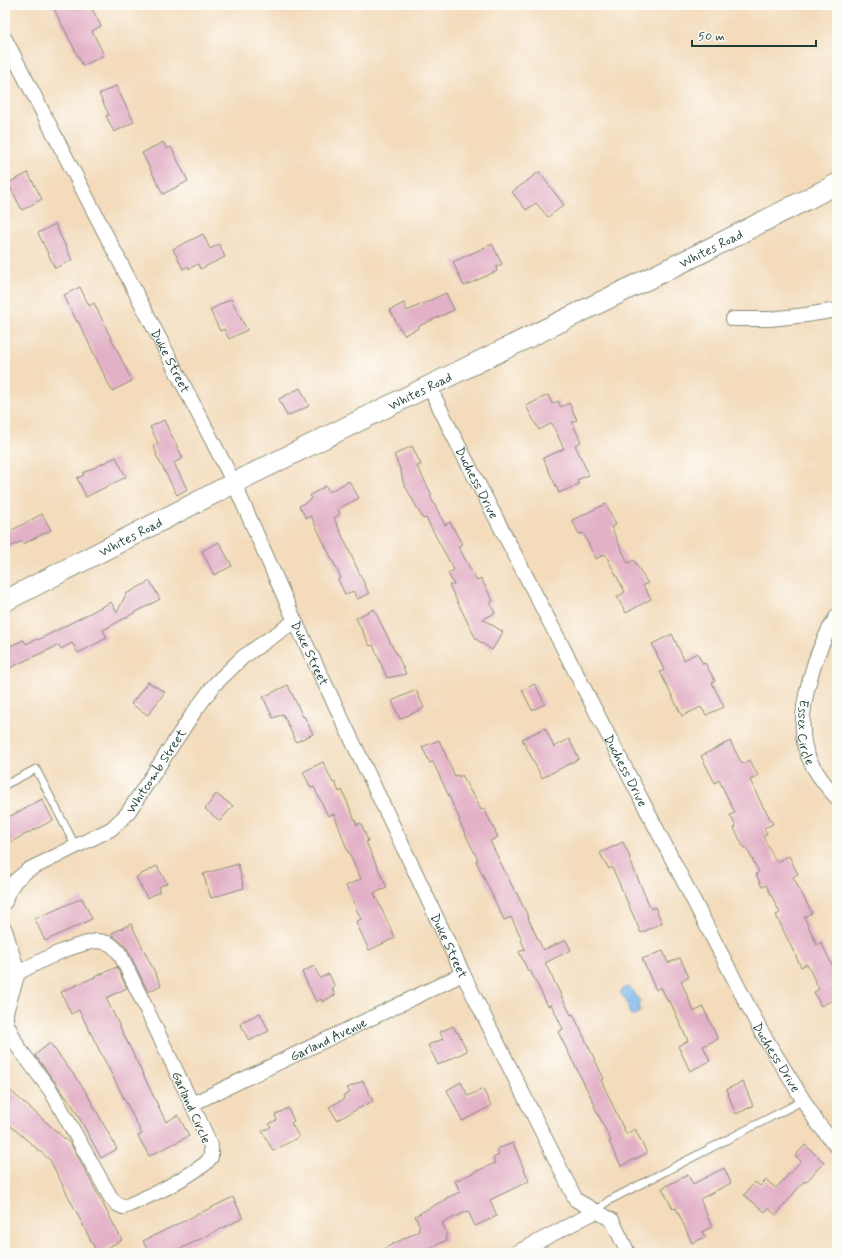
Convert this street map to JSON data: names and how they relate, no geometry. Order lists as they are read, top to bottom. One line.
{"streets":{"street":["Whites Road","Duke Street","Duchess Drive","Essex Circle","Whitcomb Street","Garland Avenue","Garland Circle"]},"crossings":[["Whites Road","Duke Street"],["Whites Road","Duchess Drive"],["Duke Street","Whitcomb Street"],["Duke Street","Garland Avenue"],["Garland Avenue","Garland Circle"]],"scale_bar":"50 m"}
